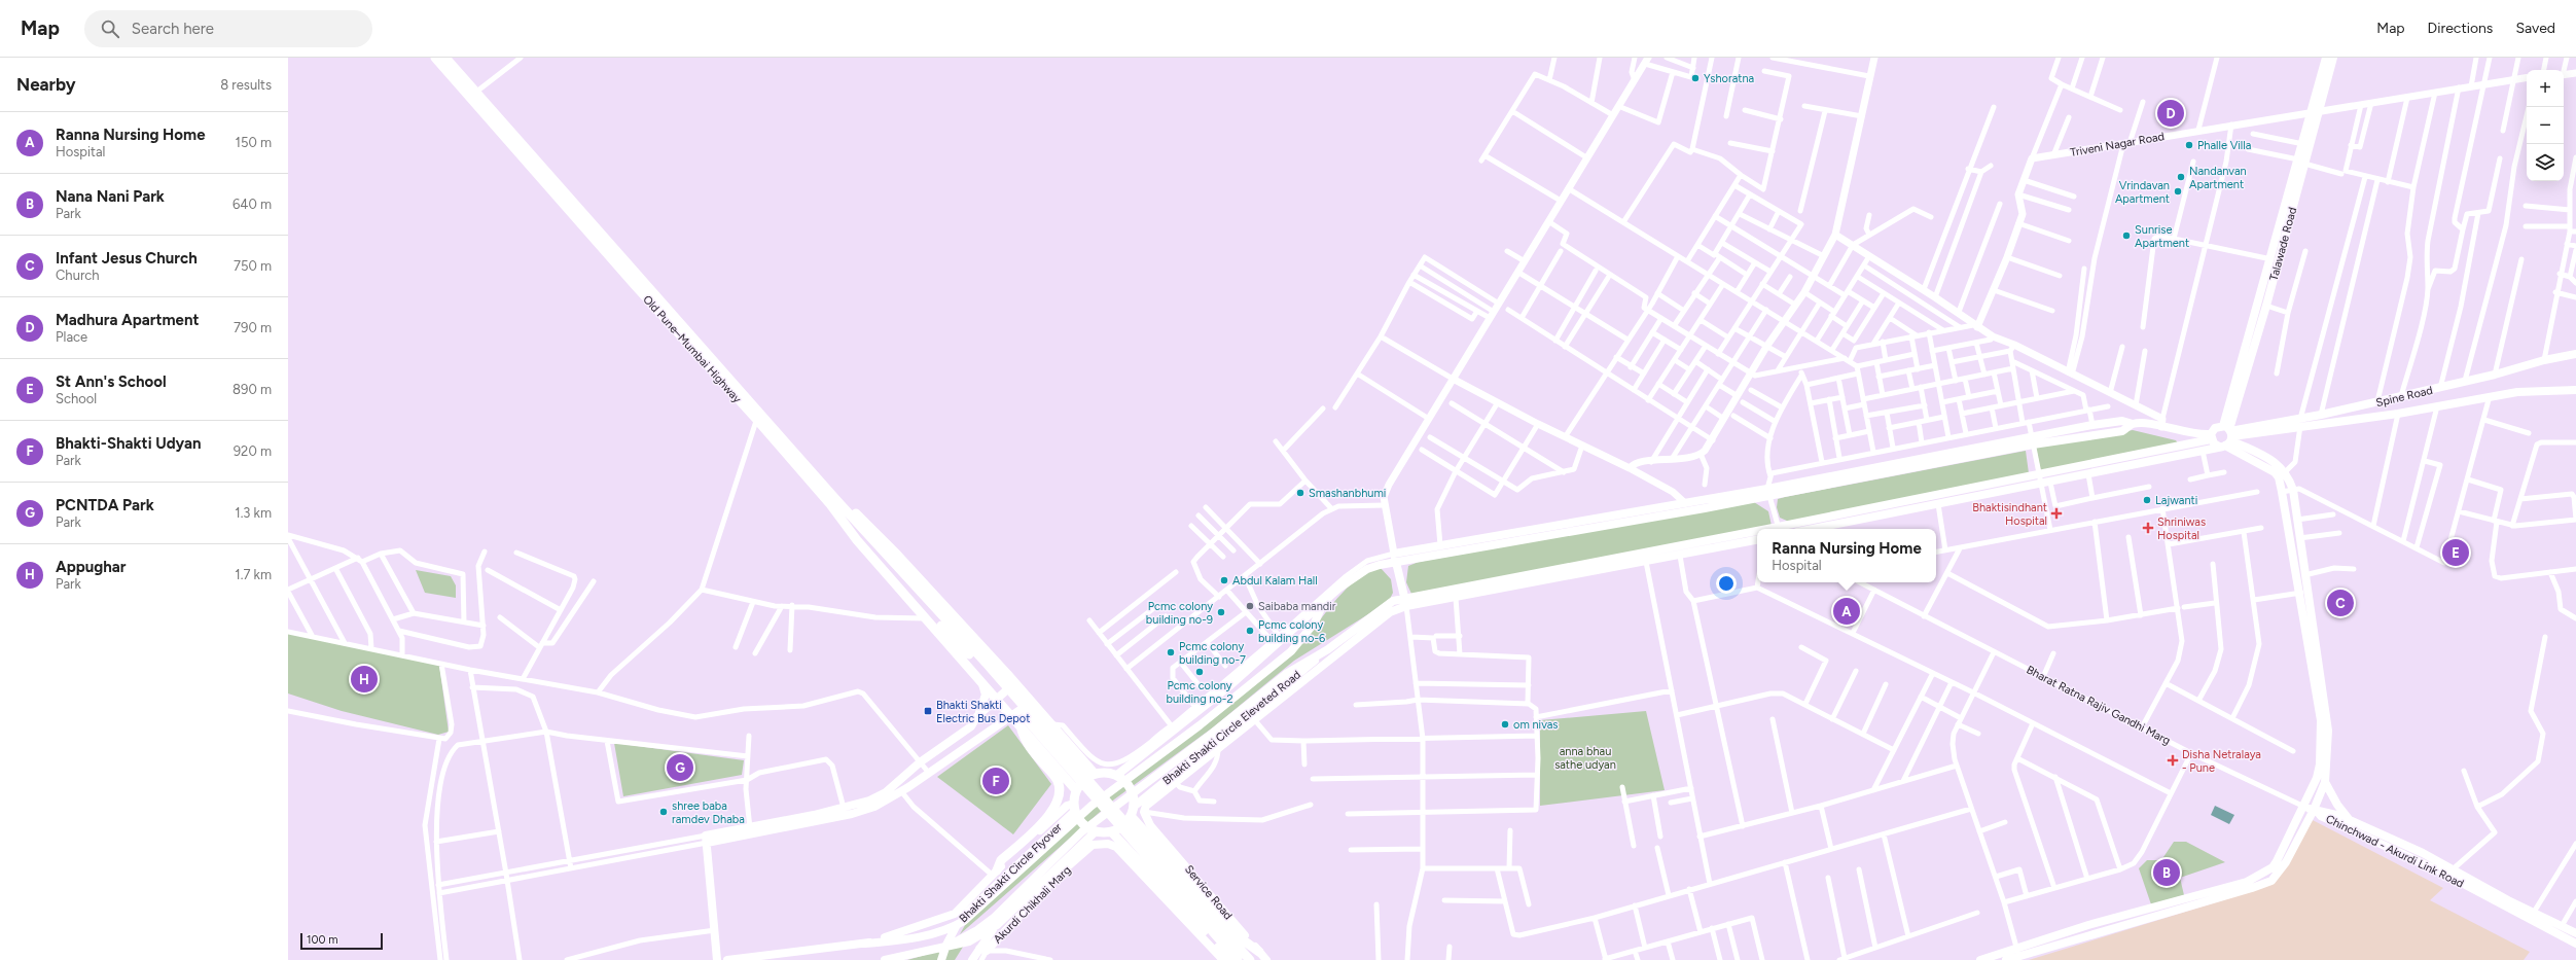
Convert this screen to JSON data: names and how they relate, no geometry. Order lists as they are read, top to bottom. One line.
{"streets":{"highway":["Old Pune–Mumbai Highway"],"main road":["Talawade Road","Spine Road","Bhakti Shakti Circle Eleveted Road","Chinchwad - Akurdi Link Road","Bhakti Shakti Circle Flyover","Service Road","Akurdi Chikhali Marg"],"street":["Triveni Nagar Road","Bharat Ratna Rajiv Gandhi Marg"]},"crossings":[["Triveni Nagar Road","Talawade Road"],["Talawade Road","Spine Road"],["Old Pune–Mumbai Highway","Bhakti Shakti Circle Eleveted Road"],["Old Pune–Mumbai Highway","Bhakti Shakti Circle Flyover"],["Bhakti Shakti Circle Eleveted Road","Bhakti Shakti Circle Flyover"]],"parks":["anna bhau sathe udyan"],"places":{"other":["Yshoratna","Phalle Villa","Nandanvan Apartment","Vrindavan Apartment","Sunrise Apartment","Smashanbhumi","Lajwanti","Abdul Kalam Hall","Saibaba mandir","Pcmc colony building no-9","Pcmc colony building no-6","Pcmc colony building no-7","Pcmc colony building no-2","om nivas","shree baba ramdev Dhaba"],"health":["Bhaktisindhant Hospital","Shriniwas Hospital","Disha Netralaya - Pune"],"transit":["Bhakti Shakti Electric Bus Depot"]},"scale_bar":"100 m","page":{"header":"Map","search":"Search here","nav":["Map","Directions","Saved"],"heading":["Nearby","8 results"],"map_buttons":["+","−"],"pins":["D","E","C","A","H","G","F","B"],"list":[{"mark":"A","name":"Ranna Nursing Home","note":"Hospital","value":"150 m"},{"mark":"B","name":"Nana Nani Park","note":"Park","value":"640 m"},{"mark":"C","name":"Infant Jesus Church","note":"Church","value":"750 m"},{"mark":"D","name":"Madhura Apartment","note":"Place","value":"790 m"},{"mark":"E","name":"St Ann's School","note":"School","value":"890 m"},{"mark":"F","name":"Bhakti-Shakti Udyan","note":"Park","value":"920 m"},{"mark":"G","name":"PCNTDA Park","note":"Park","value":"1.3 km"},{"mark":"H","name":"Appughar","note":"Park","value":"1.7 km"}],"popup":["Ranna Nursing Home","Hospital"],"scale":"100 m"}}
